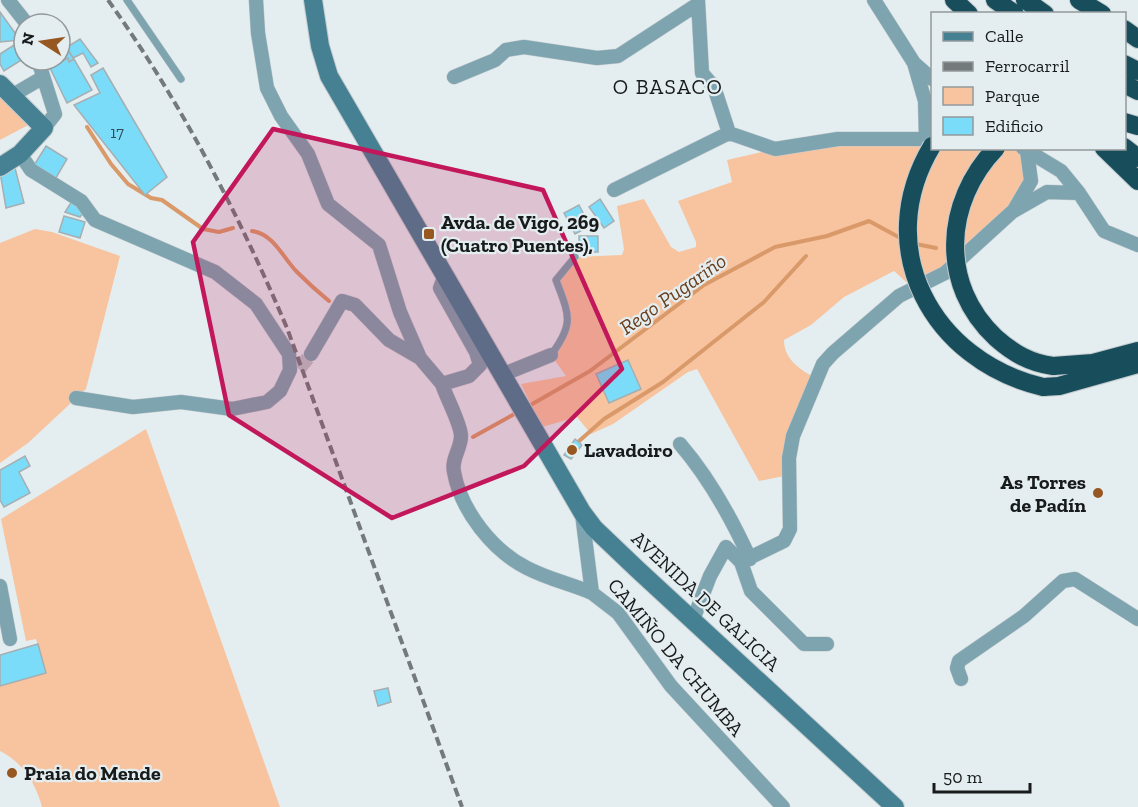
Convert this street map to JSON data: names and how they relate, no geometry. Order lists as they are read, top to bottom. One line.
{"streets":{"main road":["AVENIDA DE GALICIA"],"street":["CAMIÑO DA CHUMBA"]},"crossings":[["AVENIDA DE GALICIA","CAMIÑO DA CHUMBA"]],"districts":["O BASACO"],"water":["Rego Pugariño"],"places":{"transit":["Avda. de Vigo, 269 (Cuatro Puentes),"],"other":["Lavadoiro","As Torres de Padín","Praia do Mende"]},"house_numbers":["17"],"legend":["Calle","Ferrocarril","Parque","Edificio"],"scale_bar":"50 m","north":"left"}
